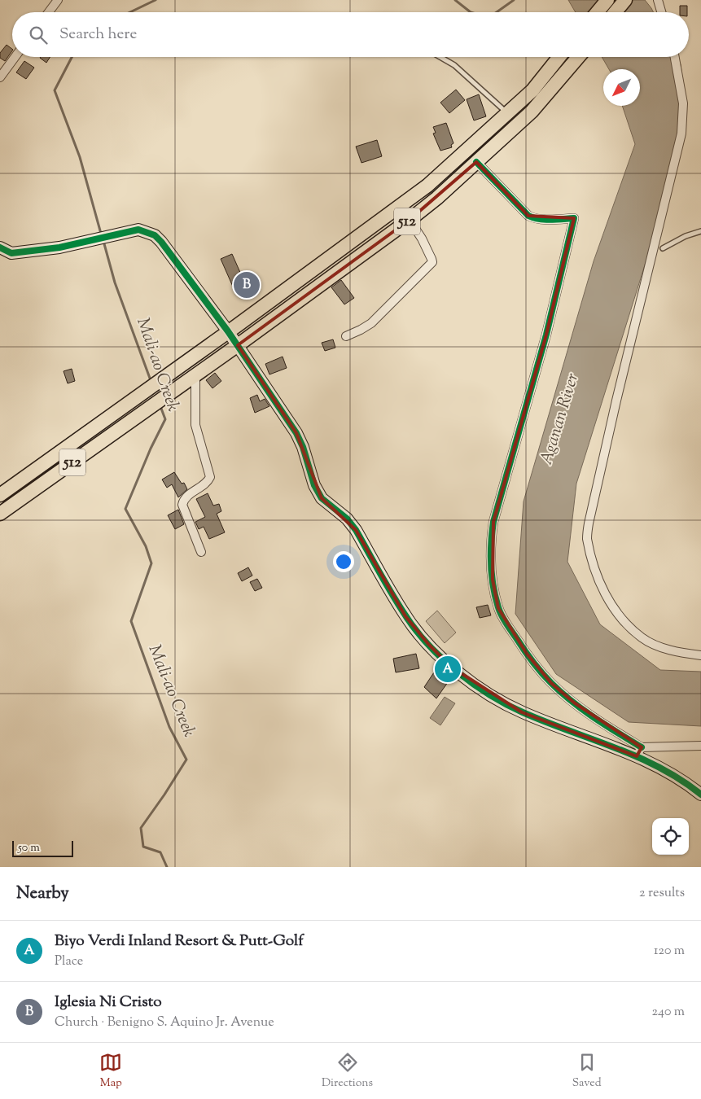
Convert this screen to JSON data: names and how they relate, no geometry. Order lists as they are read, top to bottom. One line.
{"streets":{"main road":["512"]},"water":["Mali-ao Creek","Aganan River"],"scale_bar":"50 m","north":"bottom left","page":{"search":"Search here","pins":["B","A"],"scale":"50 m","heading":["Nearby","2 results"],"list":[{"mark":"A","name":"Biyo Verdi Inland Resort & Putt-Golf","note":"Place","value":"120 m"},{"mark":"B","name":"Iglesia Ni Cristo","note":"Church · Benigno S. Aquino Jr. Avenue","value":"240 m"}],"nav":["Map","Directions","Saved"]}}
